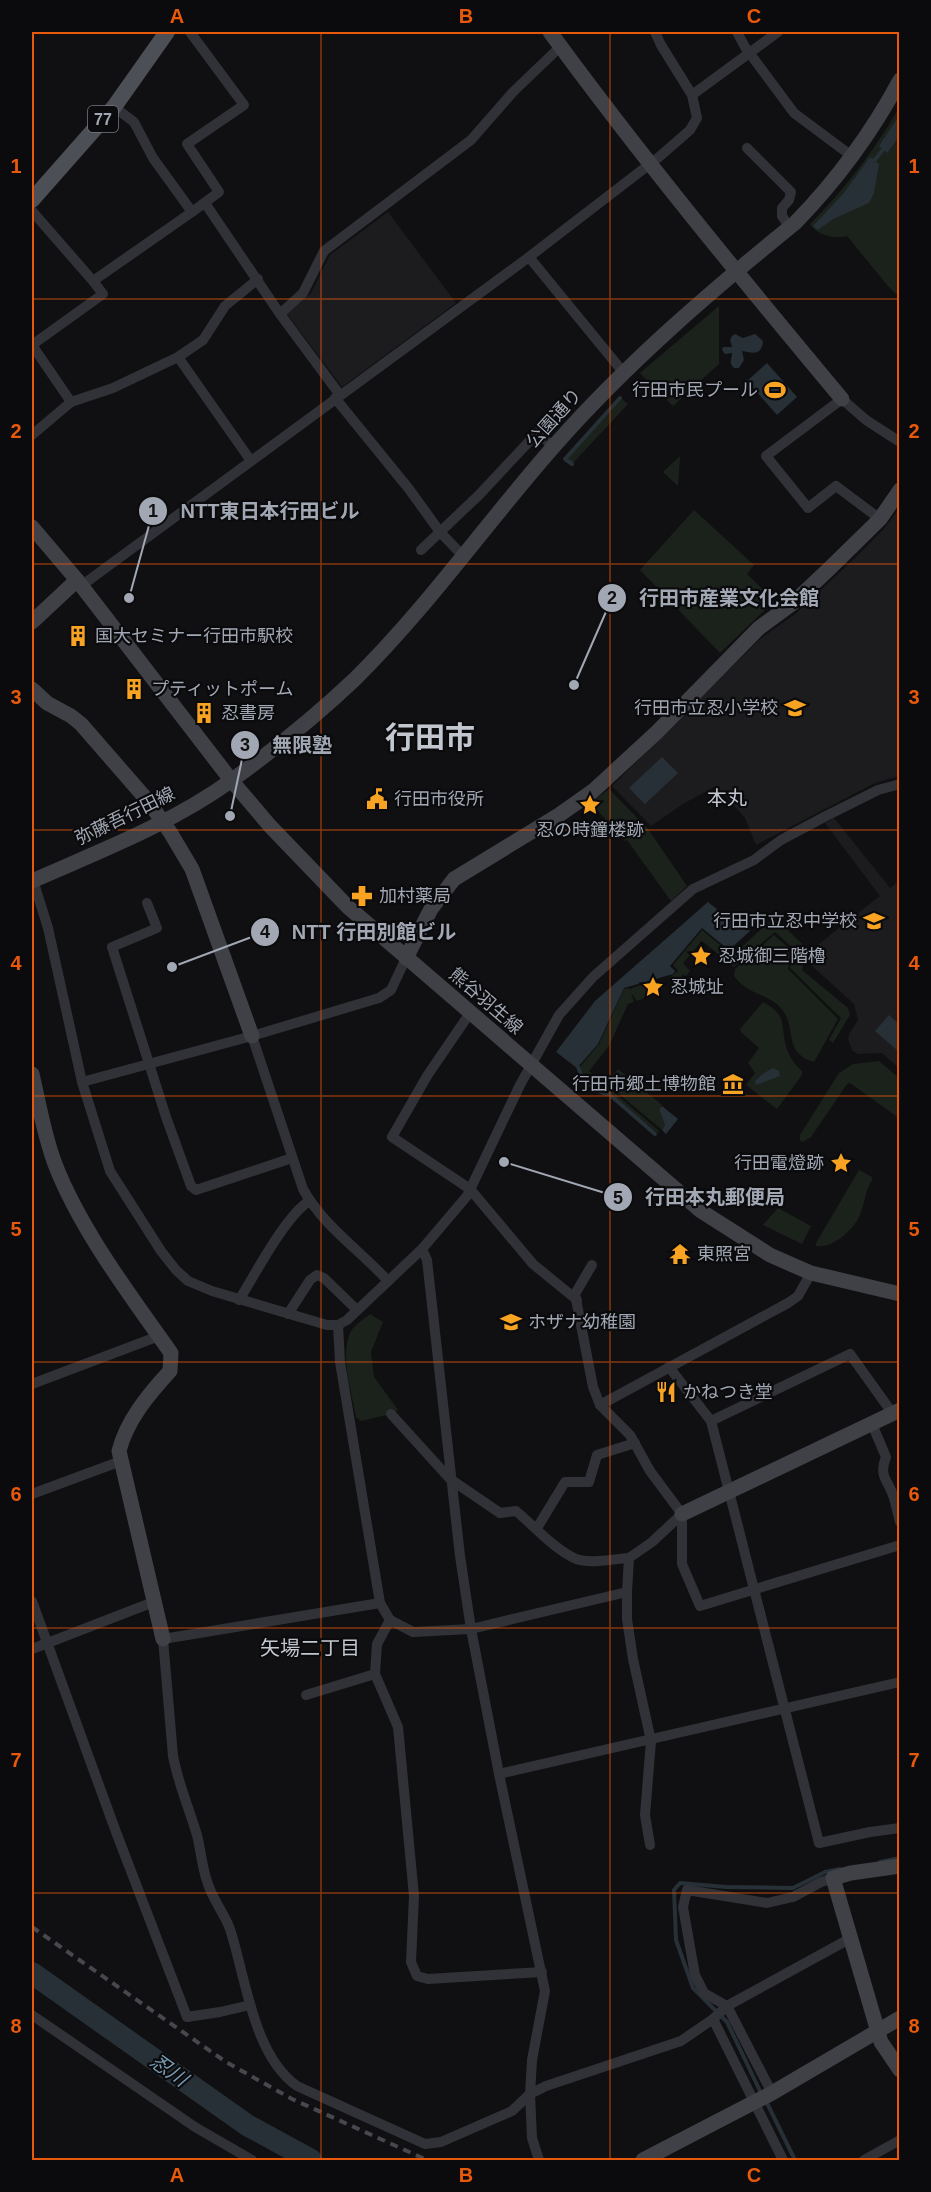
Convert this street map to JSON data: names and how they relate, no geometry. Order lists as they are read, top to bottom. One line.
{"streets":{"main road":["77"],"street":["公園通り","弥藤吾行田線","熊谷羽生線"]},"crossings":[["公園通り","弥藤吾行田線"],["公園通り","熊谷羽生線"],["弥藤吾行田線","熊谷羽生線"]],"districts":["行田市","本丸","矢場二丁目"],"water":["忍川"],"places":{"sports":["行田市民プール"],"other":["NTT東日本行田ビル","行田市産業文化会館","無限塾","NTT 行田別館ビル","行田本丸郵便局"],"building":["国大セミナー行田市駅校","プティットポーム","忍書房"],"school or university":["行田市立忍小学校","行田市立忍中学校","ホザナ幼稚園"],"public building":["行田市役所"],"place":["忍の時鐘楼跡","忍城御三階櫓","忍城址","行田電燈跡"],"pharmacy":["加村薬局"],"museum":["行田市郷土博物館"],"temple":["東照宮"],"restaurant":["かねつき堂"]},"grid":{"columns":["A","B","C"],"rows":["1","2","3","4","5","6","7","8"]}}
